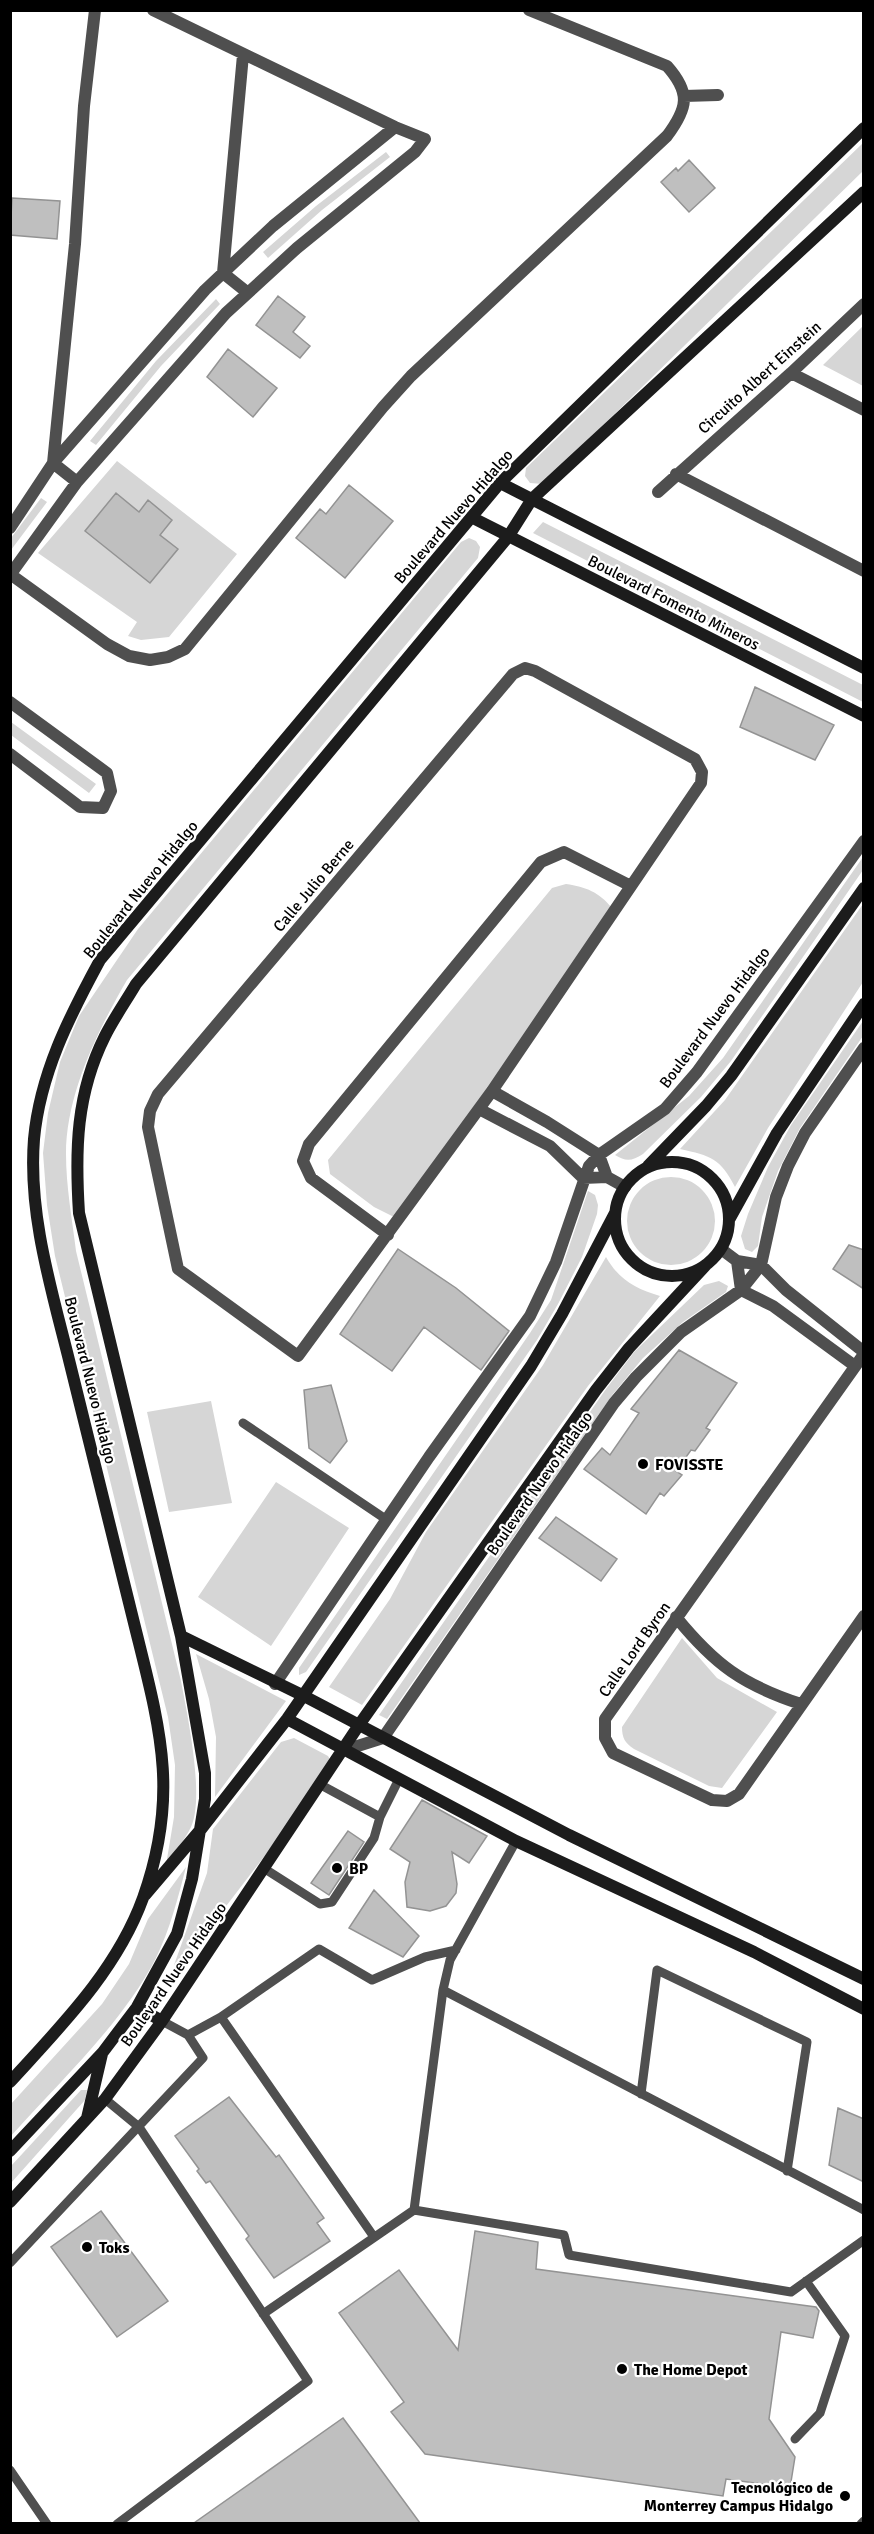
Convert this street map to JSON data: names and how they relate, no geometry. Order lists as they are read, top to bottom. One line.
{"streets":{"street":["Circuito Albert Einstein","Boulevard Nuevo Hidalgo","Boulevard Fomento Mineros","Calle Julio Berne","Calle Lord Byron"]},"crossings":[["Boulevard Nuevo Hidalgo","Boulevard Fomento Mineros"],["Boulevard Nuevo Hidalgo","Calle Lord Byron"]],"places":["FOVISSTE","BP","Toks","The Home Depot","Tecnológico de Monterrey Campus Hidalgo"]}
